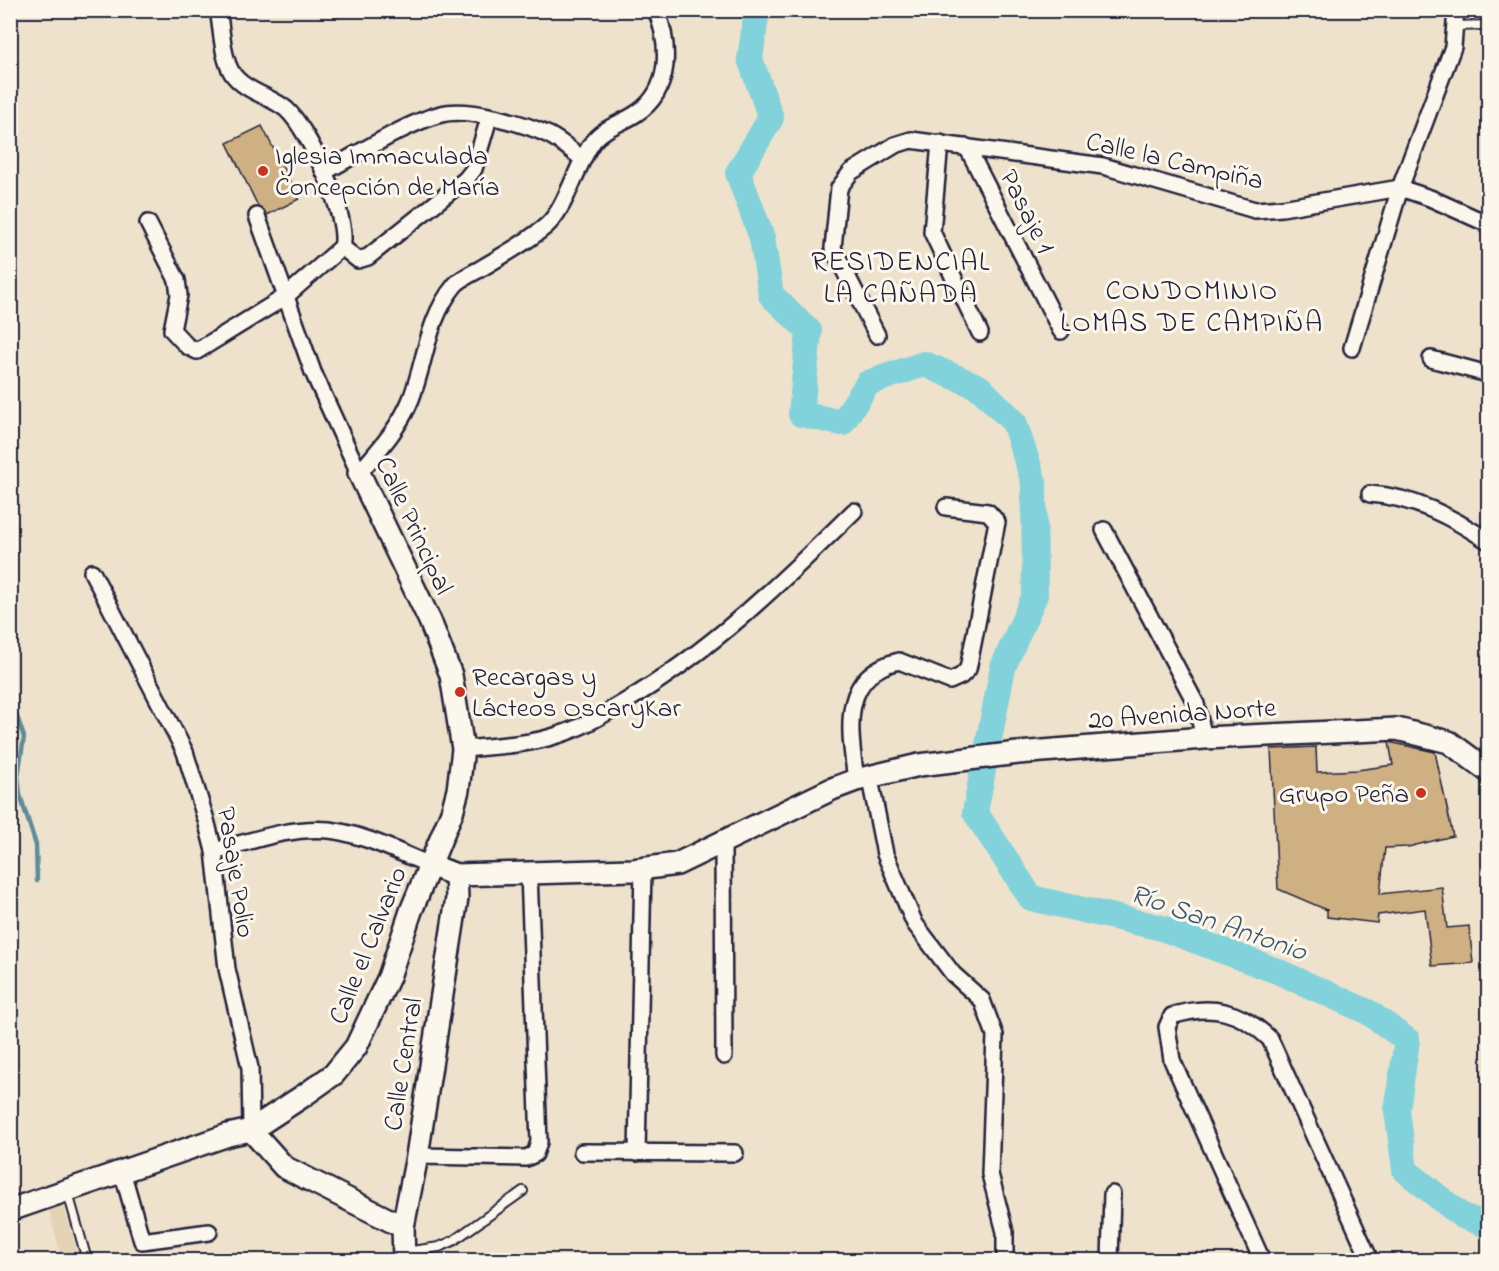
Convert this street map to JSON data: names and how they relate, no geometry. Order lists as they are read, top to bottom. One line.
{"streets":{"street":["Calle la Campiña","Pasaje 1","Calle Principal","20 Avenida Norte","Pasaje Polio","Calle el Calvario","Calle Central"]},"crossings":[["Calle la Campiña","Pasaje 1"],["Calle Principal","Calle el Calvario"],["20 Avenida Norte","Calle el Calvario"],["Pasaje Polio","Calle el Calvario"],["Calle el Calvario","Calle Central"]],"districts":["RESIDENCIAL LA CAÑADA","CONDOMINIO LOMAS DE CAMPIÑA"],"water":["Río San Antonio"],"places":["Iglesia Immaculada Concepción de María","Recargas y Lácteos OscaryKar","Grupo Peña"]}
